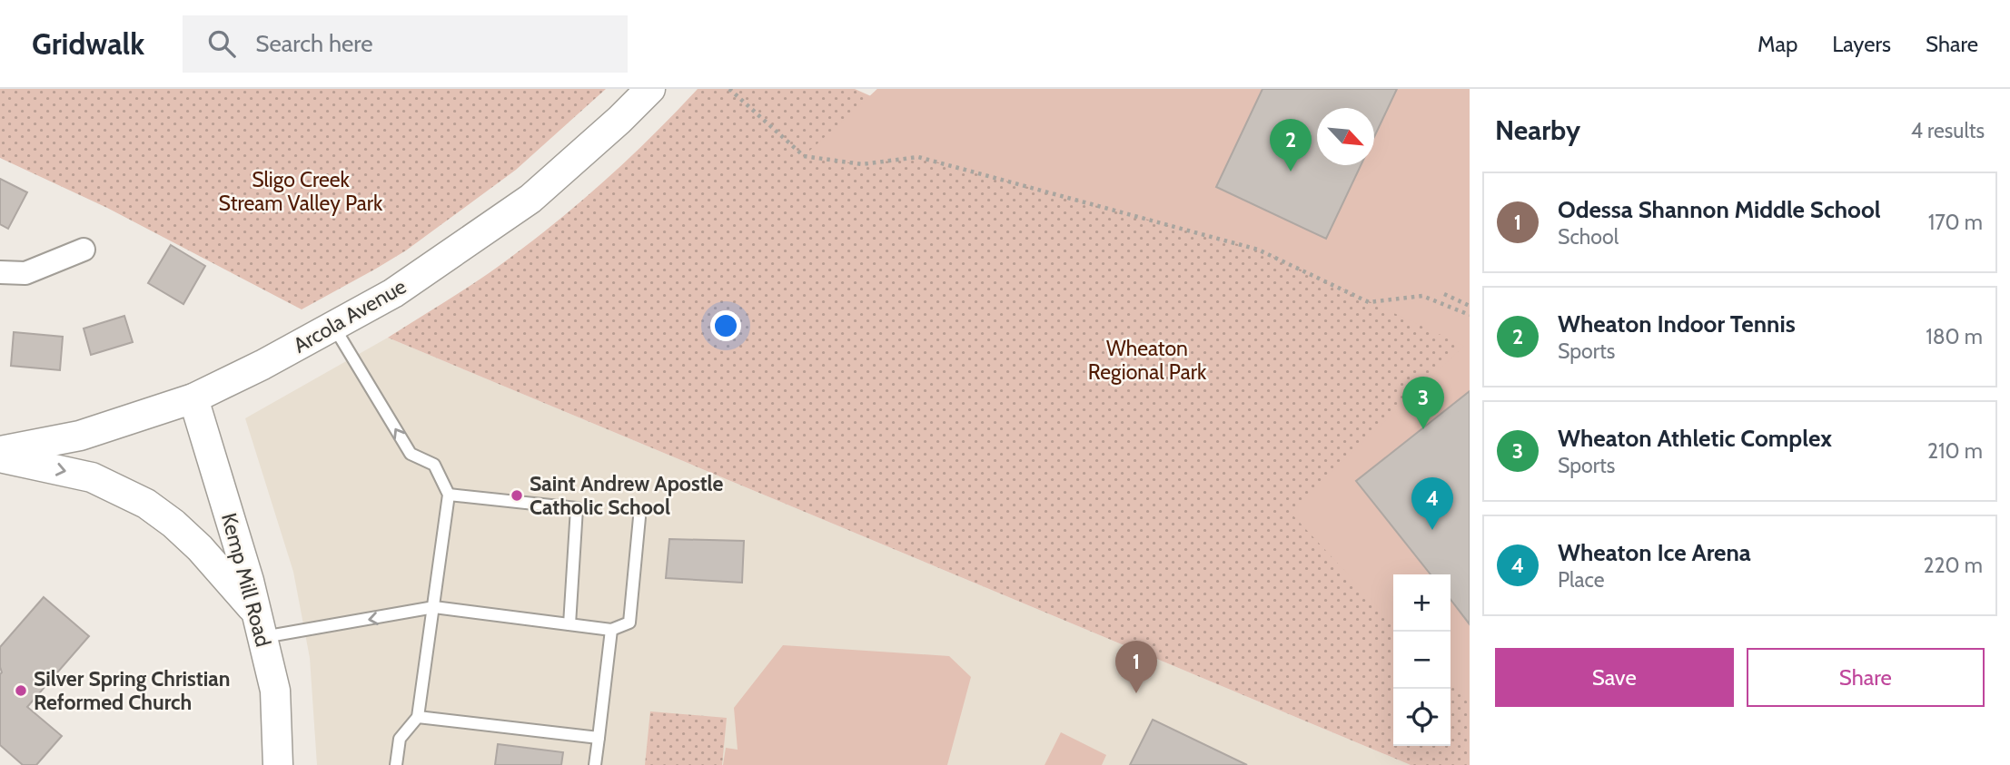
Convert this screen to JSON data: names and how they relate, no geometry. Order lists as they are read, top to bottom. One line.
{"streets":{"street":["Arcola Avenue","Kemp Mill Road"]},"crossings":[["Arcola Avenue","Kemp Mill Road"]],"parks":["Sligo Creek Stream Valley Park","Wheaton Regional Park"],"places":["Saint Andrew Apostle Catholic School","Silver Spring Christian Reformed Church"],"north":"bottom right","page":{"header":"Gridwalk","search":"Search here","nav":["Map","Layers","Share"],"heading":["Nearby","4 results"],"pins":["2","3","4","1"],"list":[{"mark":"1","name":"Odessa Shannon Middle School","note":"School","value":"170 m"},{"mark":"2","name":"Wheaton Indoor Tennis","note":"Sports","value":"180 m"},{"mark":"3","name":"Wheaton Athletic Complex","note":"Sports","value":"210 m"},{"mark":"4","name":"Wheaton Ice Arena","note":"Place","value":"220 m"}],"map_buttons":["+","−"],"buttons":["Save","Share"]}}
